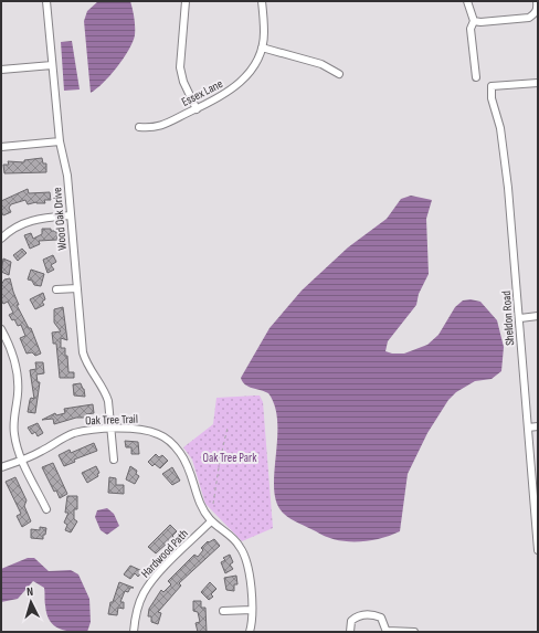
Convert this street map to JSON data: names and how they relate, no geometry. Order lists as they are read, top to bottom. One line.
{"streets":{"street":["Essex Lane","Wood Oak Drive","Sheldon Road","Oak Tree Trail","Hardwood Path"]},"crossings":[["Wood Oak Drive","Oak Tree Trail"],["Oak Tree Trail","Hardwood Path"]],"parks":["Oak Tree Park"],"north":"top"}
